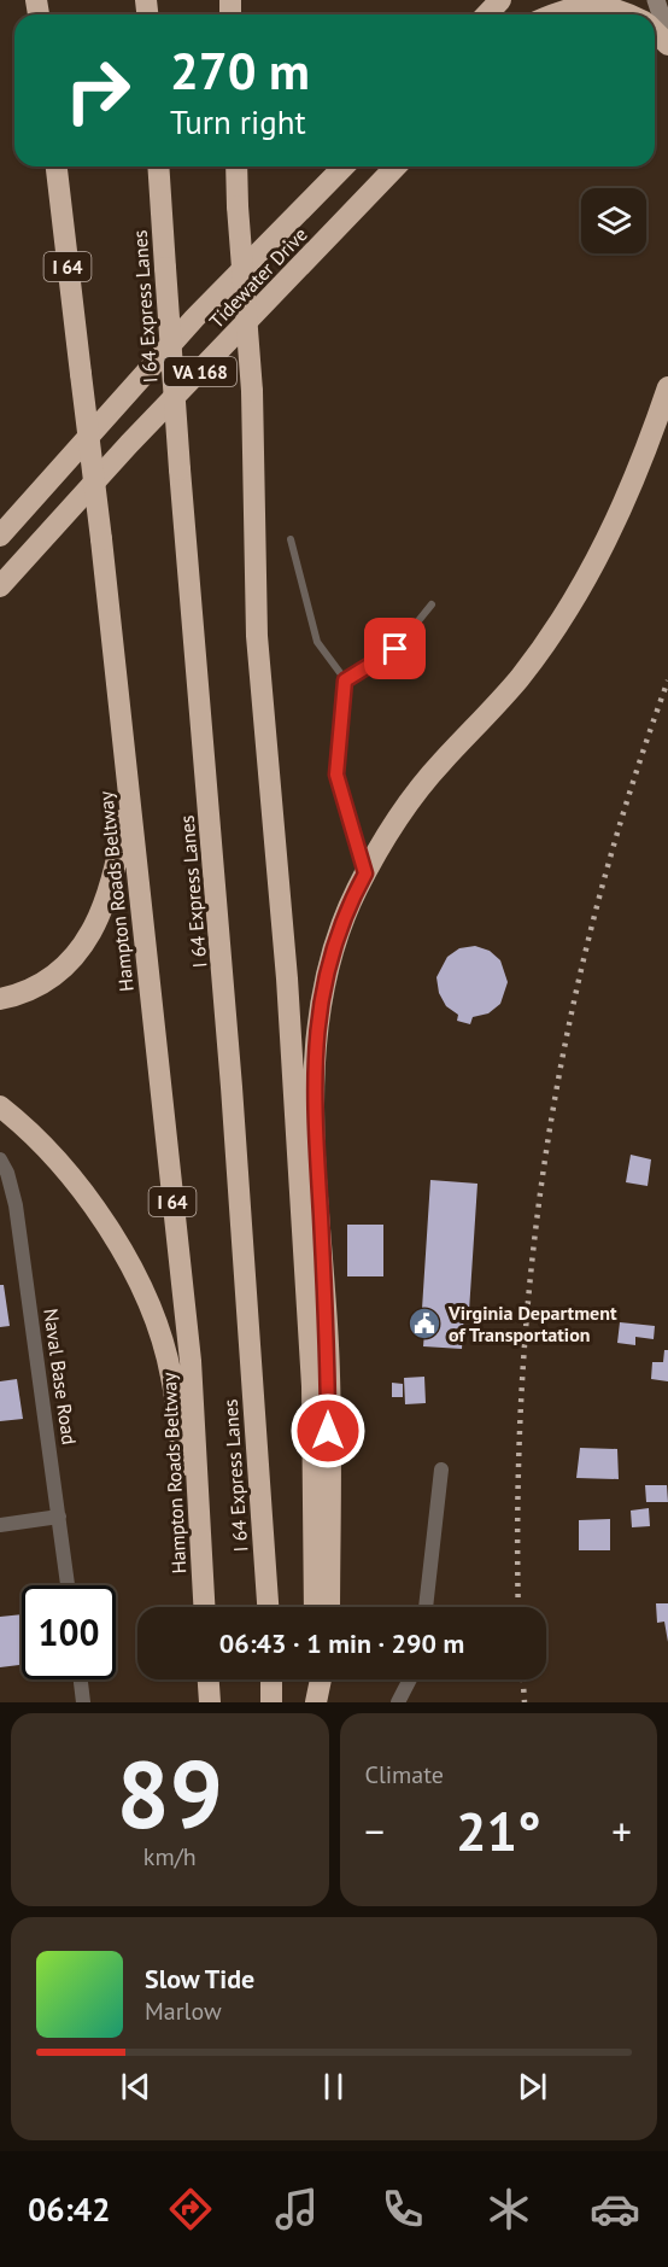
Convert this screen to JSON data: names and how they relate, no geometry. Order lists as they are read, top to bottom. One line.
{"streets":{"highway":["I 64","Tidewater Drive","I 64 Express Lanes","VA 168","Hampton Roads Beltway"],"street":["Naval Base Road"]},"places":{"public building":["Virginia Department of Transportation"]},"page":{"turn":["270 m","Turn right"],"limit":"100","trip":"06:43 · 1 min · 290 m","tile":[["89","km/h"],"Climate"],"heat":["−","21°","+"],"song":["Slow Tide","Marlow"],"tabs":"06:42"}}
